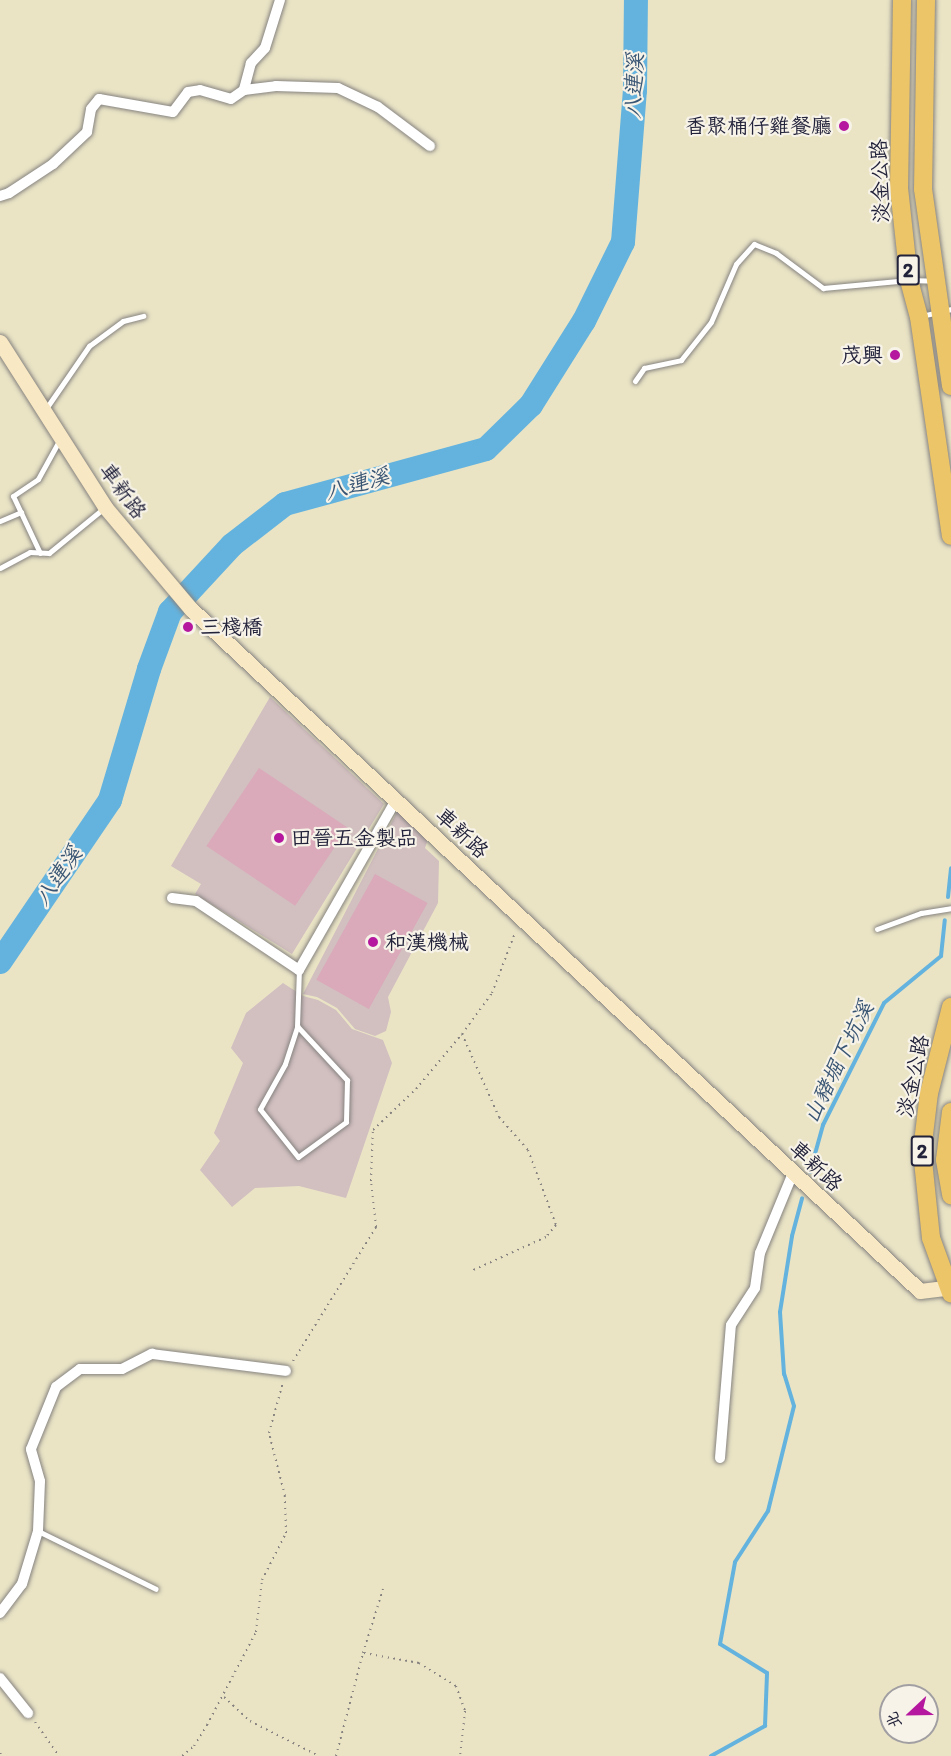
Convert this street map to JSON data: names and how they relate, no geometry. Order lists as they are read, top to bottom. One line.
{"streets":{"main road":["淡金公路","2"],"street":["車新路"]},"crossings":[["淡金公路","車新路"]],"water":["八連溪","山豬堀下坑溪"],"places":["香聚桶仔雞餐廳","茂興","三棧橋","田晉五金製品","和漢機械"],"north":"left"}
